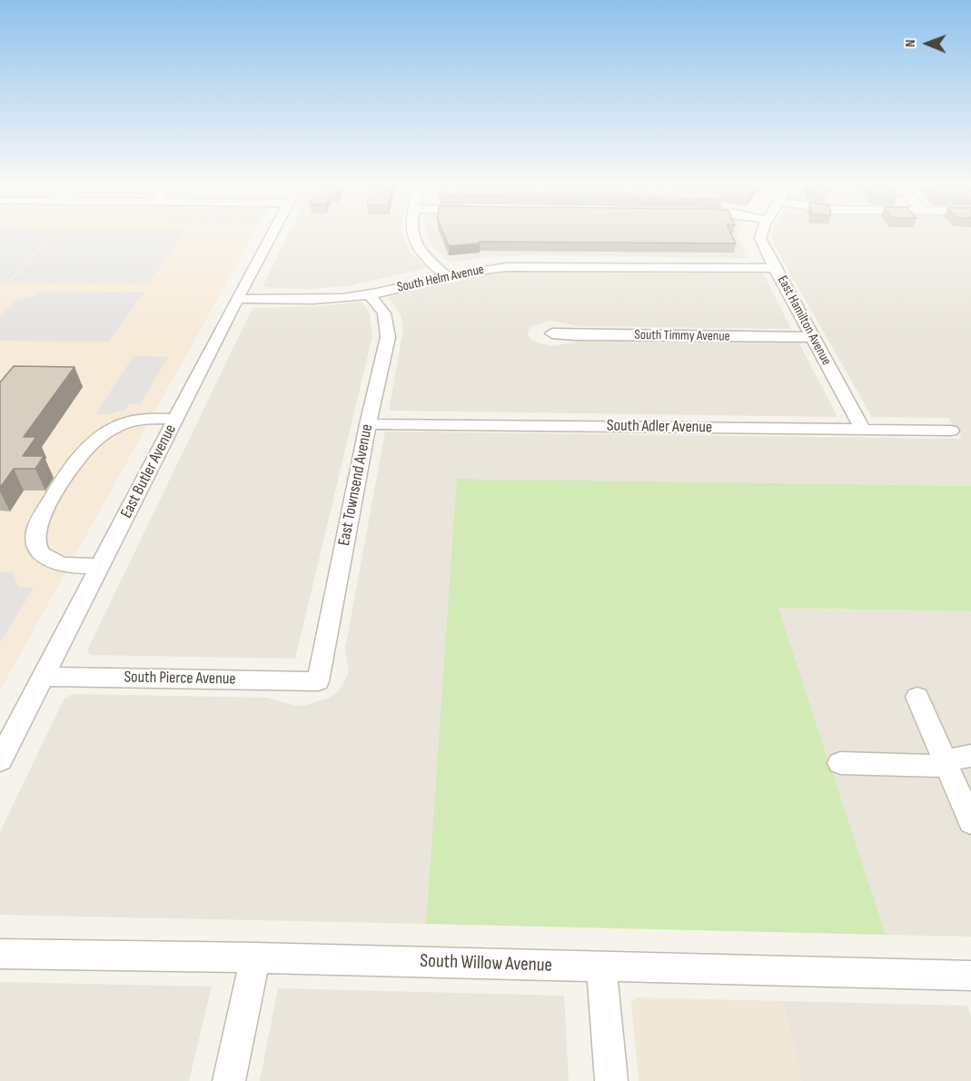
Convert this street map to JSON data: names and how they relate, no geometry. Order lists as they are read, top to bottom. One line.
{"streets":{"street":["South Helm Avenue","East Hamilton Avenue","South Timmy Avenue","South Adler Avenue","East Butler Avenue","East Townsend Avenue","South Pierce Avenue","South Willow Avenue"]},"crossings":[["South Helm Avenue","East Hamilton Avenue"],["South Helm Avenue","East Butler Avenue"],["South Helm Avenue","East Townsend Avenue"],["East Hamilton Avenue","South Timmy Avenue"],["East Hamilton Avenue","South Adler Avenue"],["South Adler Avenue","East Townsend Avenue"],["East Butler Avenue","South Pierce Avenue"],["East Townsend Avenue","South Pierce Avenue"]],"north":"left"}
